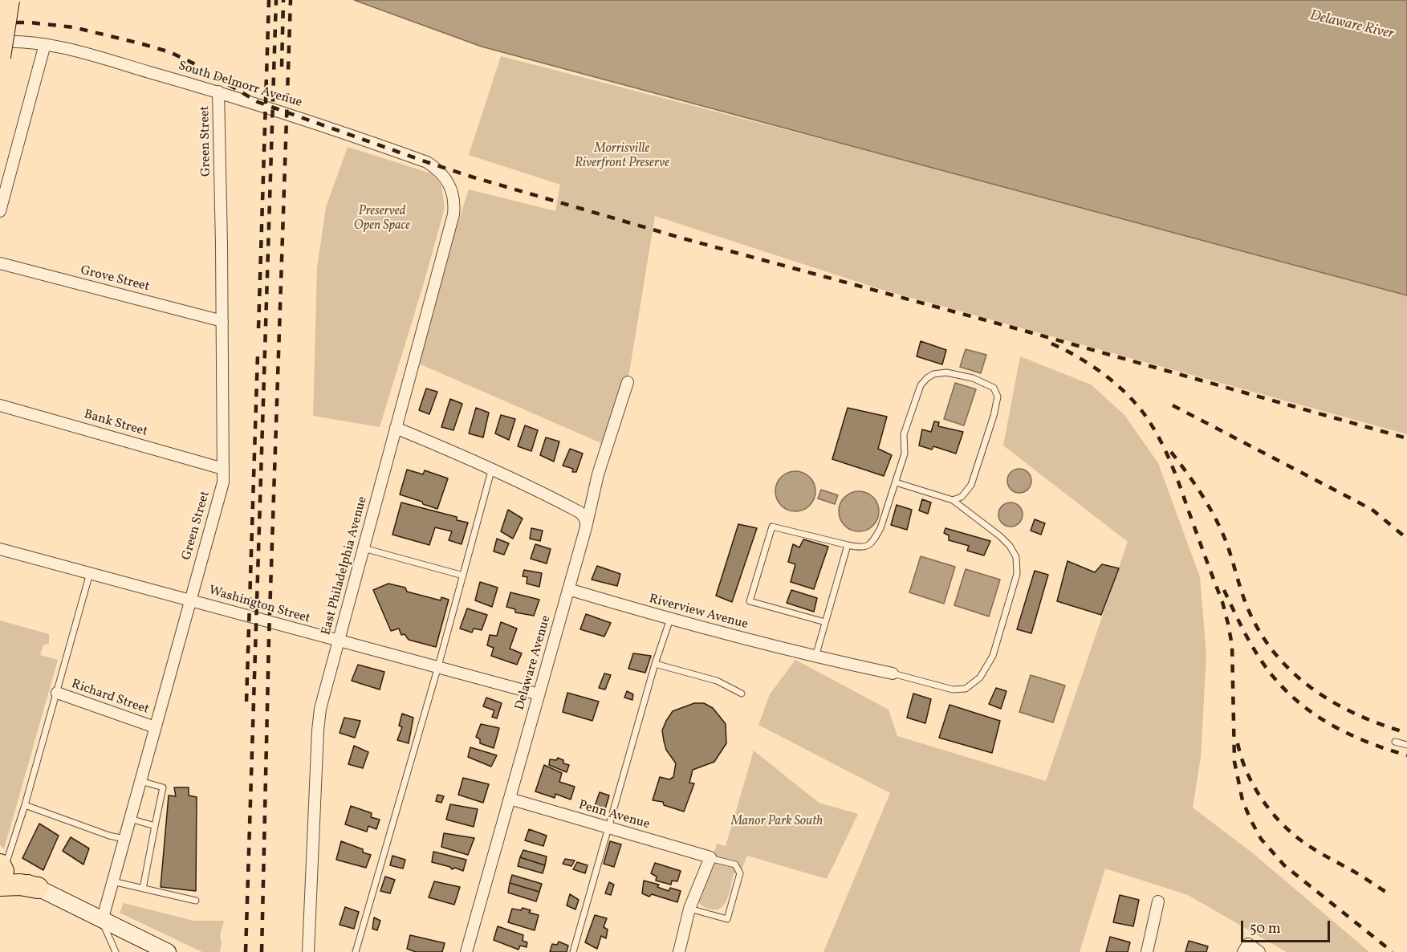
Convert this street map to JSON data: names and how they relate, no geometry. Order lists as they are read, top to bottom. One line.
{"streets":{"street":["South Delmorr Avenue","Green Street","Grove Street","Bank Street","East Philadelphia Avenue","Washington Street","Riverview Avenue","Delaware Avenue","Richard Street","Penn Avenue"]},"crossings":[["South Delmorr Avenue","Green Street"],["South Delmorr Avenue","East Philadelphia Avenue"],["Green Street","Grove Street"],["Green Street","Bank Street"],["Green Street","Washington Street"],["Green Street","Richard Street"],["East Philadelphia Avenue","Washington Street"],["Washington Street","Delaware Avenue"],["Riverview Avenue","Delaware Avenue"],["Delaware Avenue","Penn Avenue"]],"water":["Delaware River"],"parks":["Morrisville Riverfront Preserve","Preserved Open Space","Manor Park South"],"scale_bar":"50 m"}
